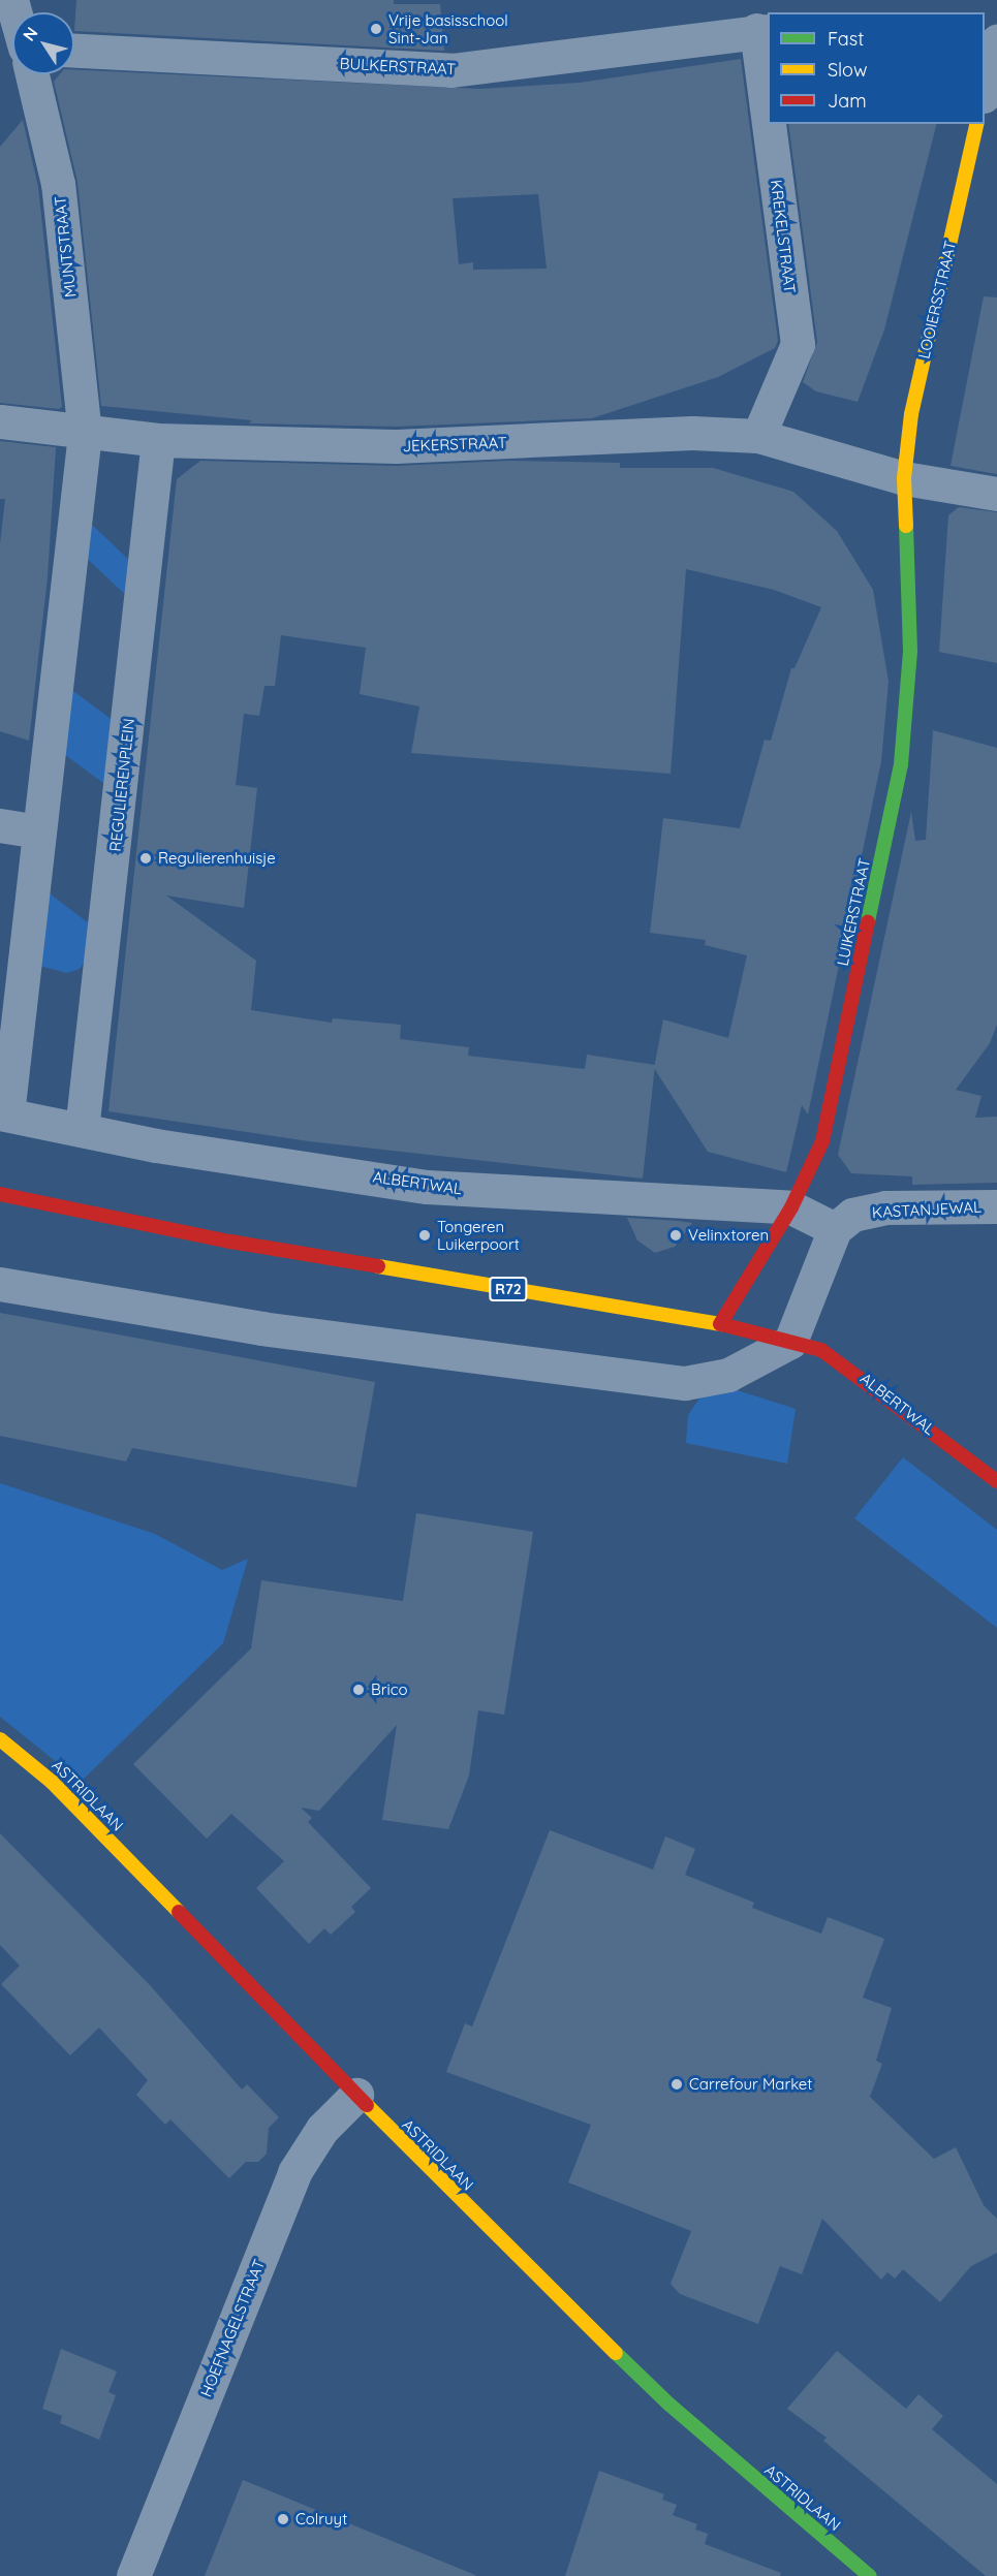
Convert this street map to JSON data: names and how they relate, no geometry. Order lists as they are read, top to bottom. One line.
{"streets":{"street":["BULKERSTRAAT","KREKELSTRAAT","MUNTSTRAAT","LOOIERSSTRAAT","JEKERSTRAAT","REGULIERENPLEIN","LUIKERSTRAAT","ALBERTWAL","KASTANJEWAL","R72","ASTRIDLAAN","HOEFNAGELSTRAAT"]},"crossings":[["BULKERSTRAAT","KREKELSTRAAT"],["KREKELSTRAAT","JEKERSTRAAT"],["MUNTSTRAAT","JEKERSTRAAT"],["LOOIERSSTRAAT","JEKERSTRAAT"],["LOOIERSSTRAAT","LUIKERSTRAAT"],["JEKERSTRAAT","REGULIERENPLEIN"],["JEKERSTRAAT","LUIKERSTRAAT"],["REGULIERENPLEIN","ALBERTWAL"],["LUIKERSTRAAT","ALBERTWAL"],["ALBERTWAL","KASTANJEWAL"],["ASTRIDLAAN","HOEFNAGELSTRAAT"]],"places":["Vrije basisschool Sint-Jan","Regulierenhuisje","Tongeren Luikerpoort","Velinxtoren","Brico","Carrefour Market","Colruyt"],"legend":["Fast","Slow","Jam"],"north":"top left"}
